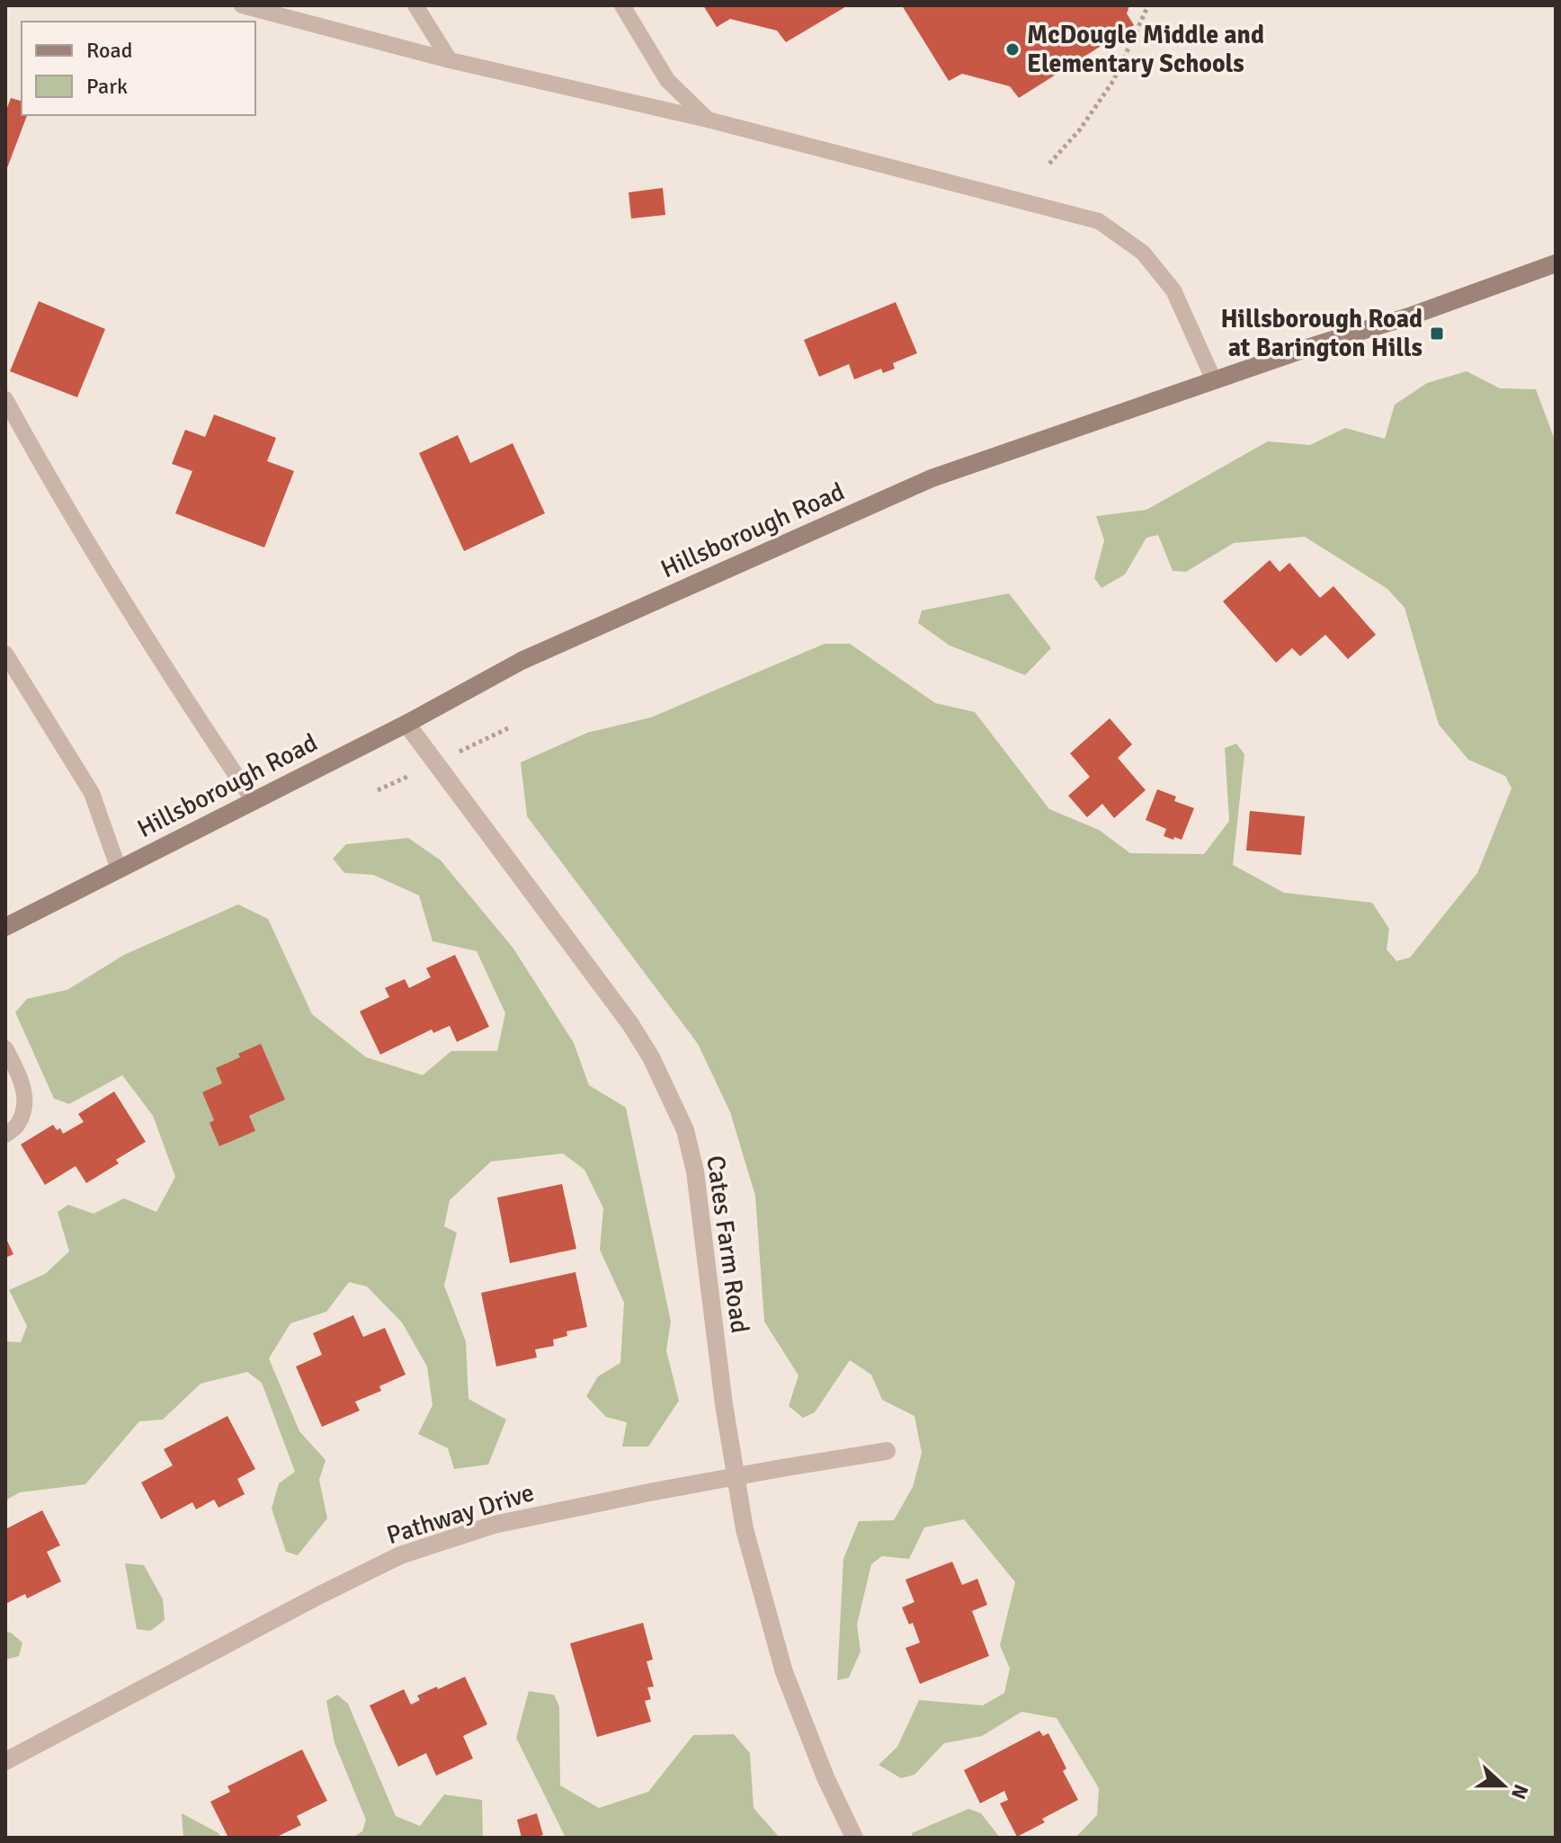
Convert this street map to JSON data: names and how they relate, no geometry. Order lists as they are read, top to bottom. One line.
{"streets":{"main road":["Hillsborough Road"],"street":["Cates Farm Road","Pathway Drive"]},"crossings":[["Hillsborough Road","Cates Farm Road"],["Cates Farm Road","Pathway Drive"]],"places":{"other":["McDougle Middle and Elementary Schools"],"transit":["Hillsborough Road at Barington Hills"]},"legend":["Road","Park"],"north":"right"}
